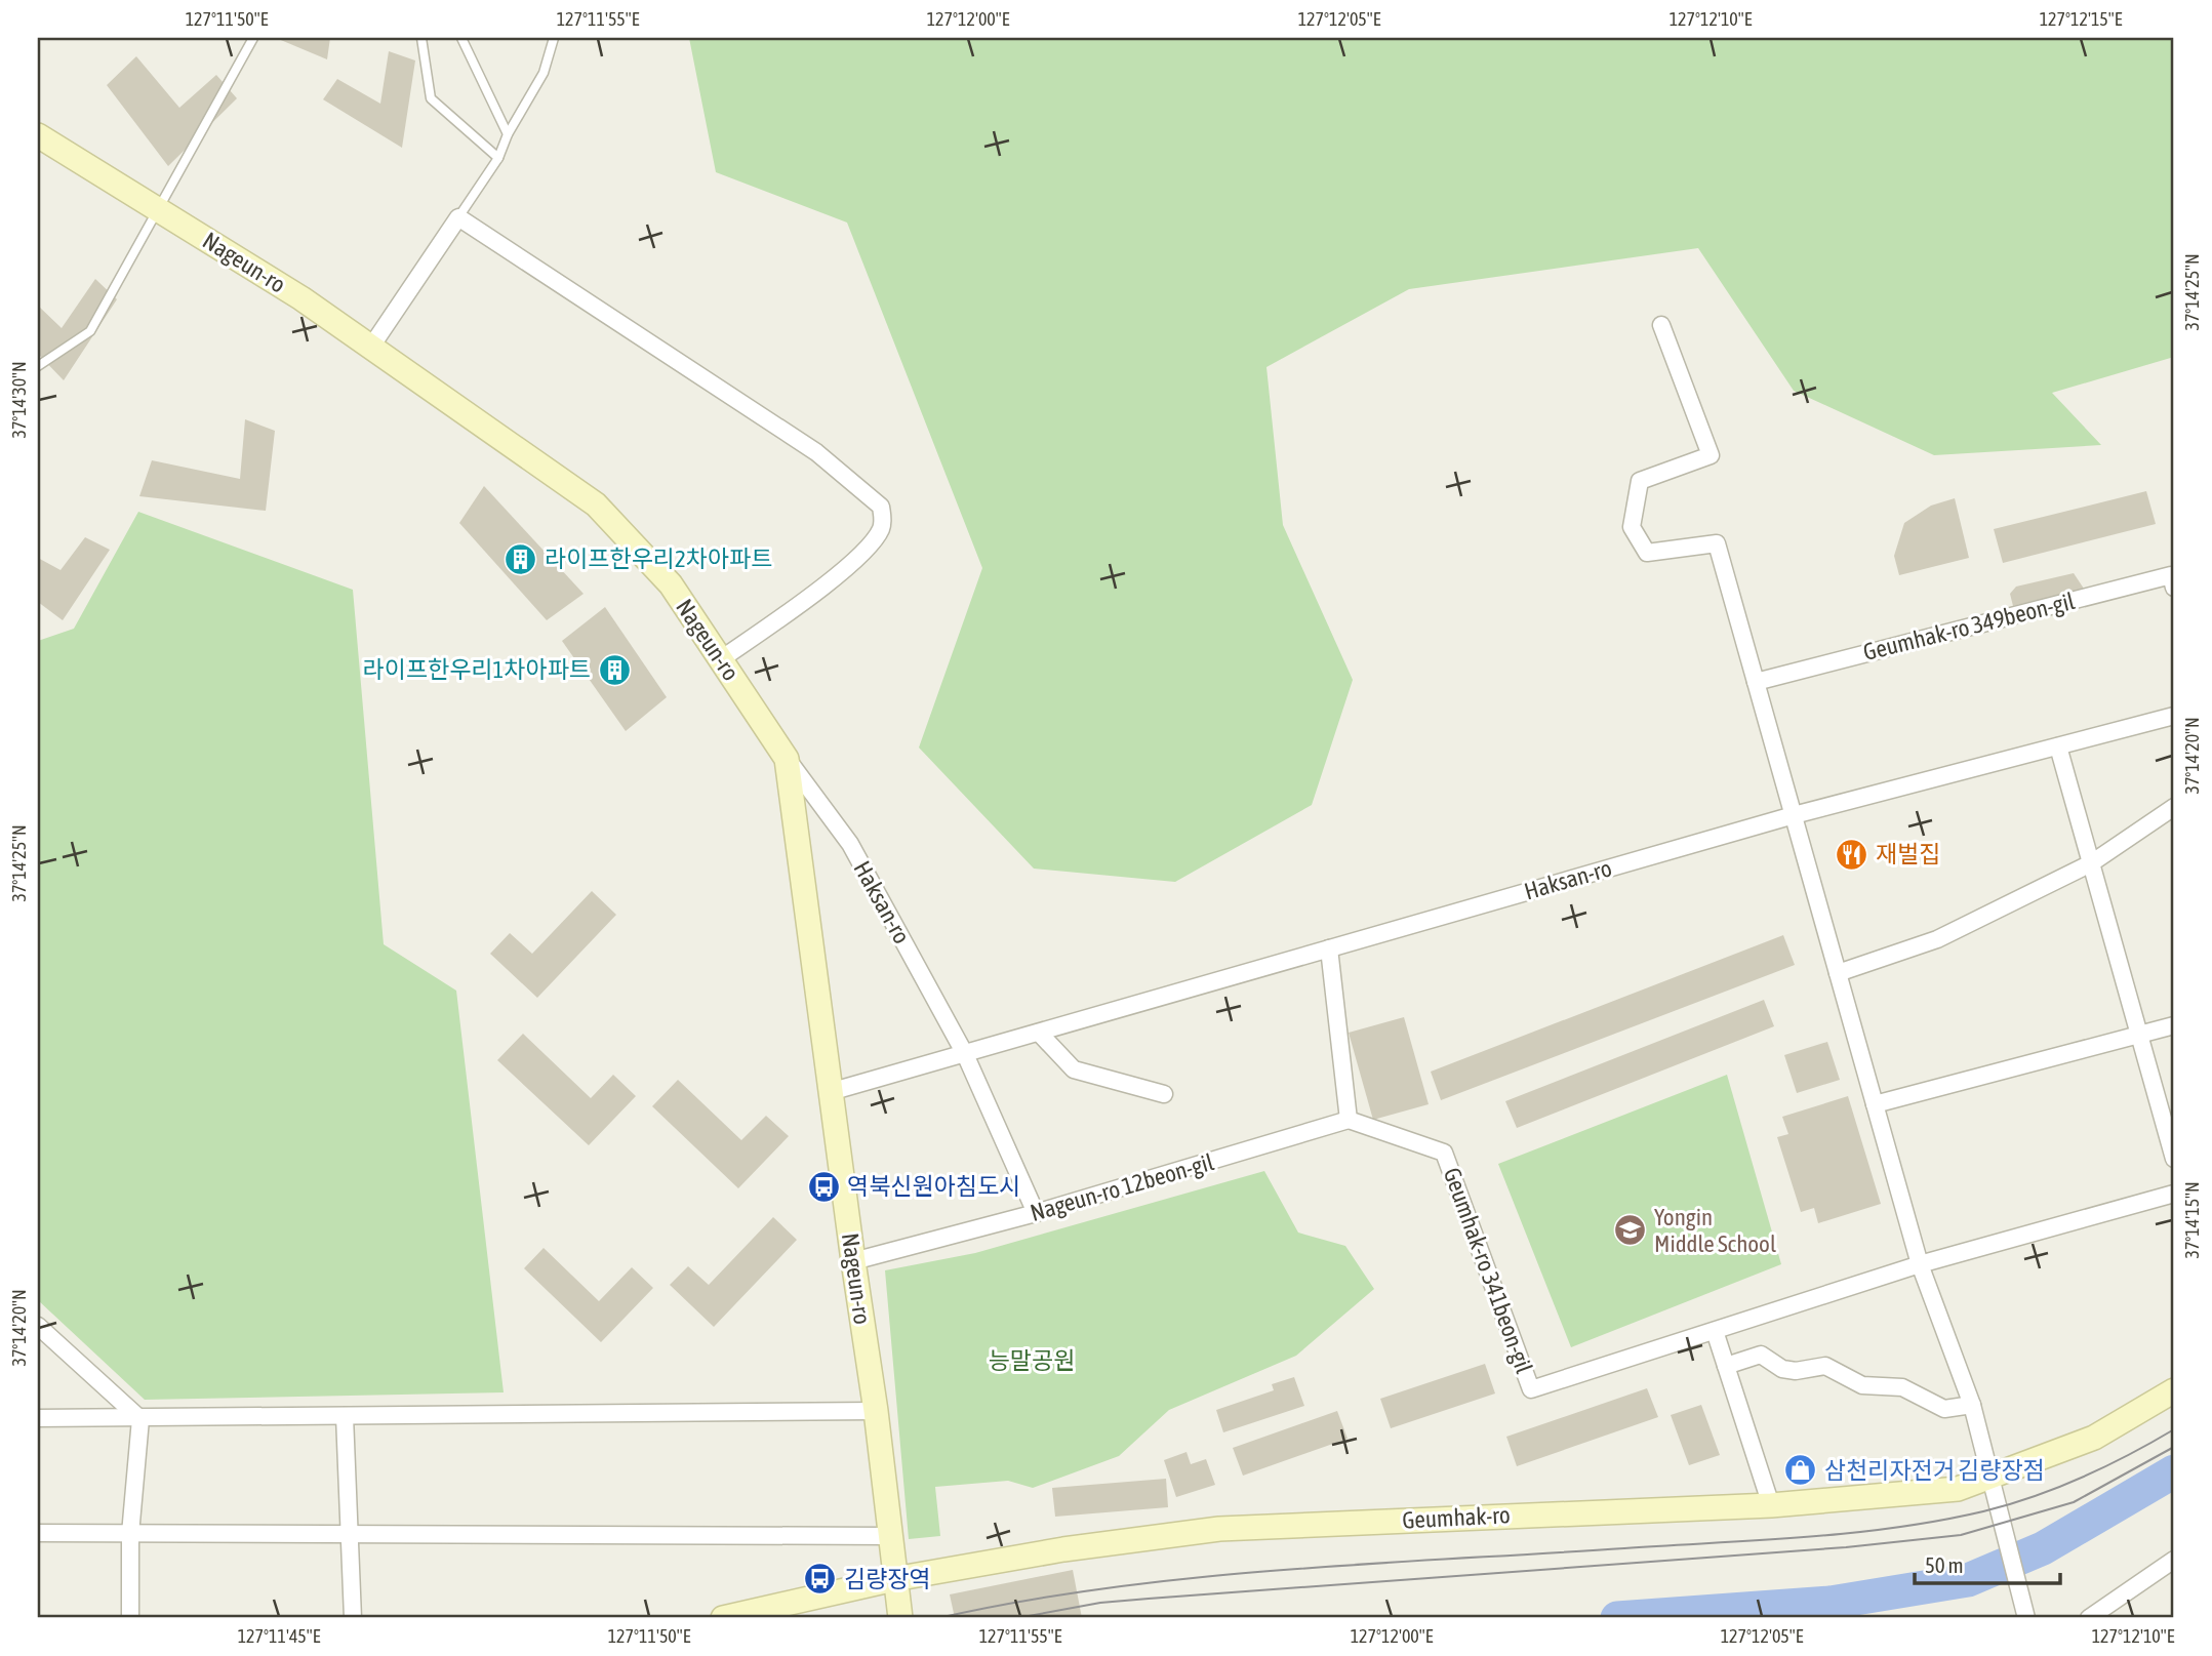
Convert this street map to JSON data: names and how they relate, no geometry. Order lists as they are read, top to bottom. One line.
{"streets":{"main road":["Nageun-ro","Geumhak-ro"],"street":["Geumhak-ro 349beon-gil","Haksan-ro","Nageun-ro 12beon-gil","Geumhak-ro 341beon-gil"]},"crossings":[["Nageun-ro","Haksan-ro"],["Nageun-ro","Nageun-ro 12beon-gil"],["Nageun-ro","Geumhak-ro"],["Nageun-ro 12beon-gil","Geumhak-ro 341beon-gil"]],"parks":["능말공원"],"places":{"building":["라이프한우리2차아파트","라이프한우리1차아파트"],"restaurant":["재벌집"],"bus stop":["역북신원아침도시","김량장역"],"school or university":["Yongin Middle School"],"shop":["삼천리자전거 김량장점"]},"scale_bar":"50 m","coordinates":["127°11'50\"E","127°11'55\"E","127°12'00\"E","127°12'05\"E","127°12'10\"E","127°12'15\"E","37°14'25\"N","37°14'30\"N","37°14'20\"N","37°14'15\"N","127°11'45\"E"]}
